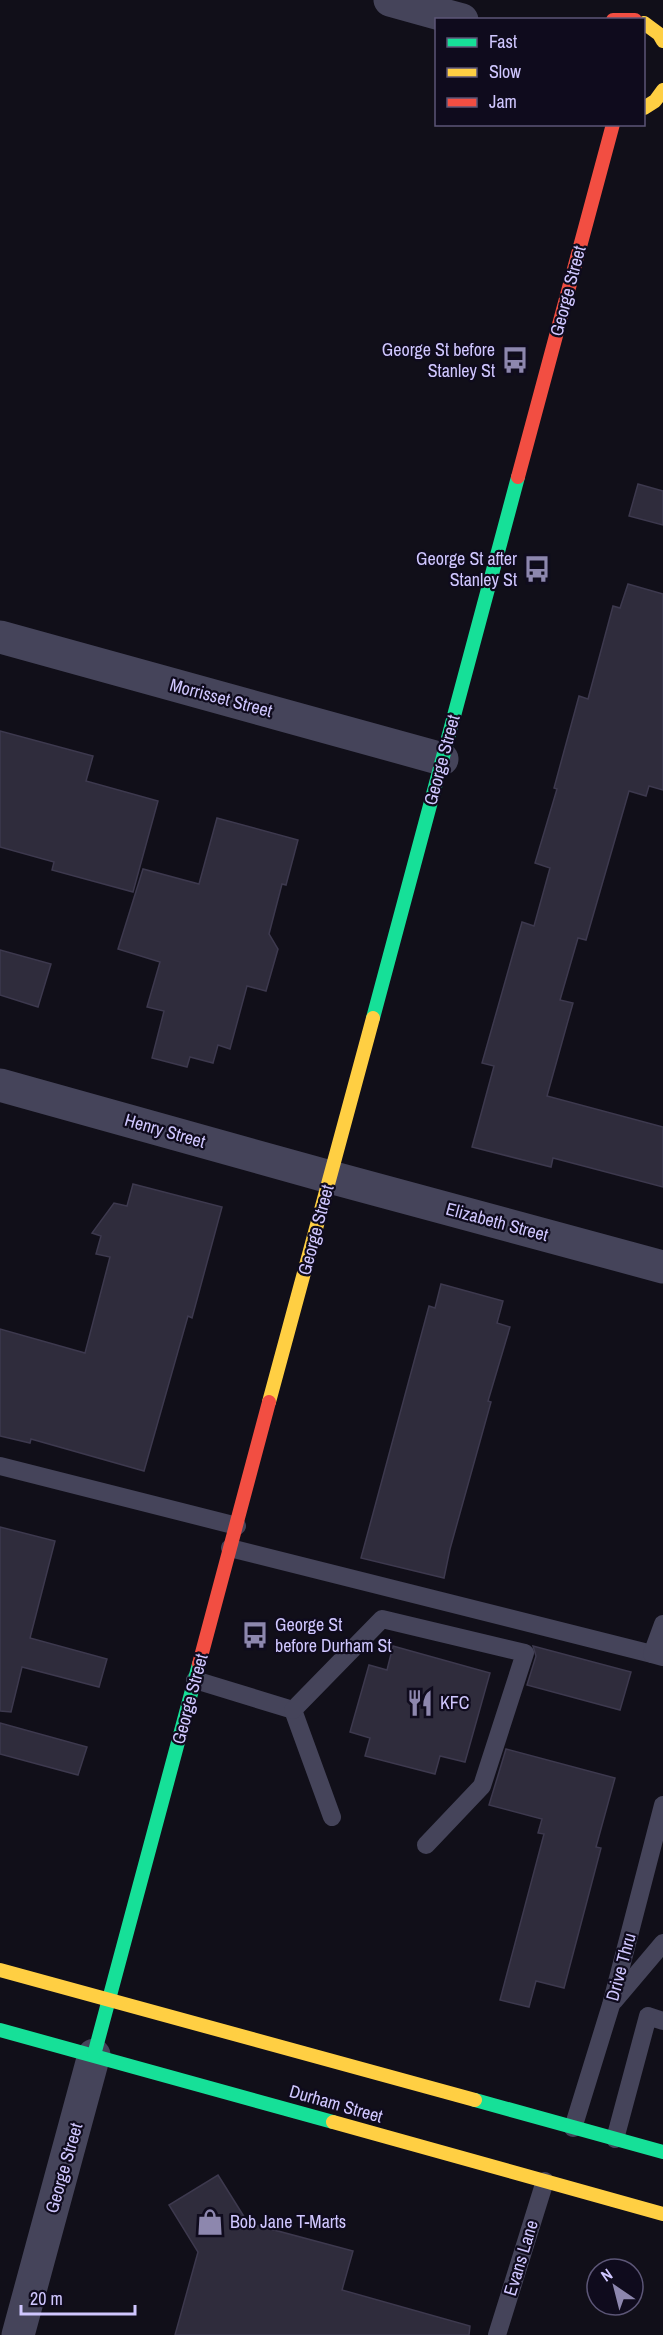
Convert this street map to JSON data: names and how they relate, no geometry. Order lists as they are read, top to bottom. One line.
{"streets":{"main road":["George Street","Durham Street"],"street":["Morrisset Street","Henry Street","Elizabeth Street"],"lane":["Drive Thru","Evans Lane"]},"crossings":[["George Street","Morrisset Street"],["George Street","Henry Street"],["George Street","Elizabeth Street"],["George Street","Durham Street"],["Henry Street","Elizabeth Street"],["Durham Street","Evans Lane"]],"places":{"bus stop":["George St before Stanley St","George St after Stanley St","George St before Durham St"],"restaurant":["KFC"],"shop":["Bob Jane T-Marts"]},"legend":["Fast","Slow","Jam"],"scale_bar":"20 m","north":"top left"}
